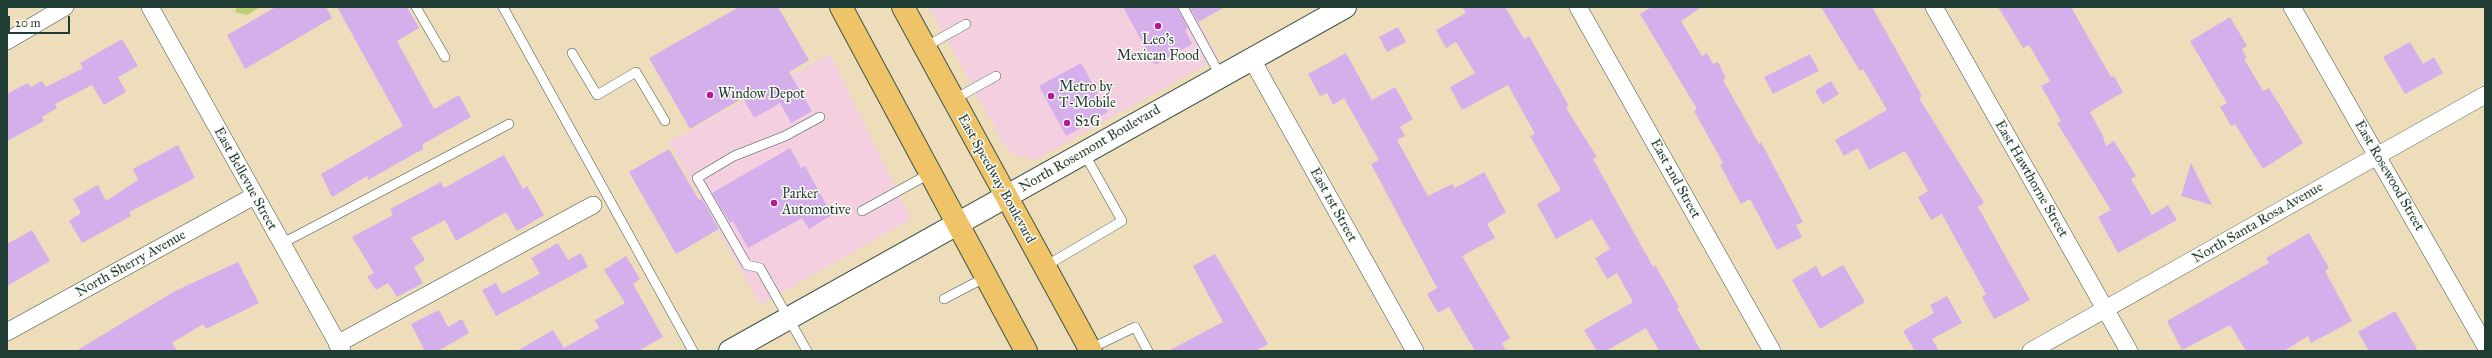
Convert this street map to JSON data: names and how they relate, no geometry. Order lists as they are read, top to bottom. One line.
{"streets":{"main road":["East Speedway Boulevard"],"street":["North Rosemont Boulevard","East Rosewood Street","East Bellevue Street","East 2nd Street","East Hawthorne Street","East 1st Street","North Santa Rosa Avenue","North Sherry Avenue"]},"crossings":[["North Rosemont Boulevard","East Speedway Boulevard"],["North Rosemont Boulevard","East 1st Street"],["East Rosewood Street","North Santa Rosa Avenue"],["East Bellevue Street","North Sherry Avenue"],["East Hawthorne Street","North Santa Rosa Avenue"]],"places":["Leo's Mexican Food","Window Depot","Metro by T-Mobile","S2G","Parker Automotive"],"scale_bar":"20 m"}
